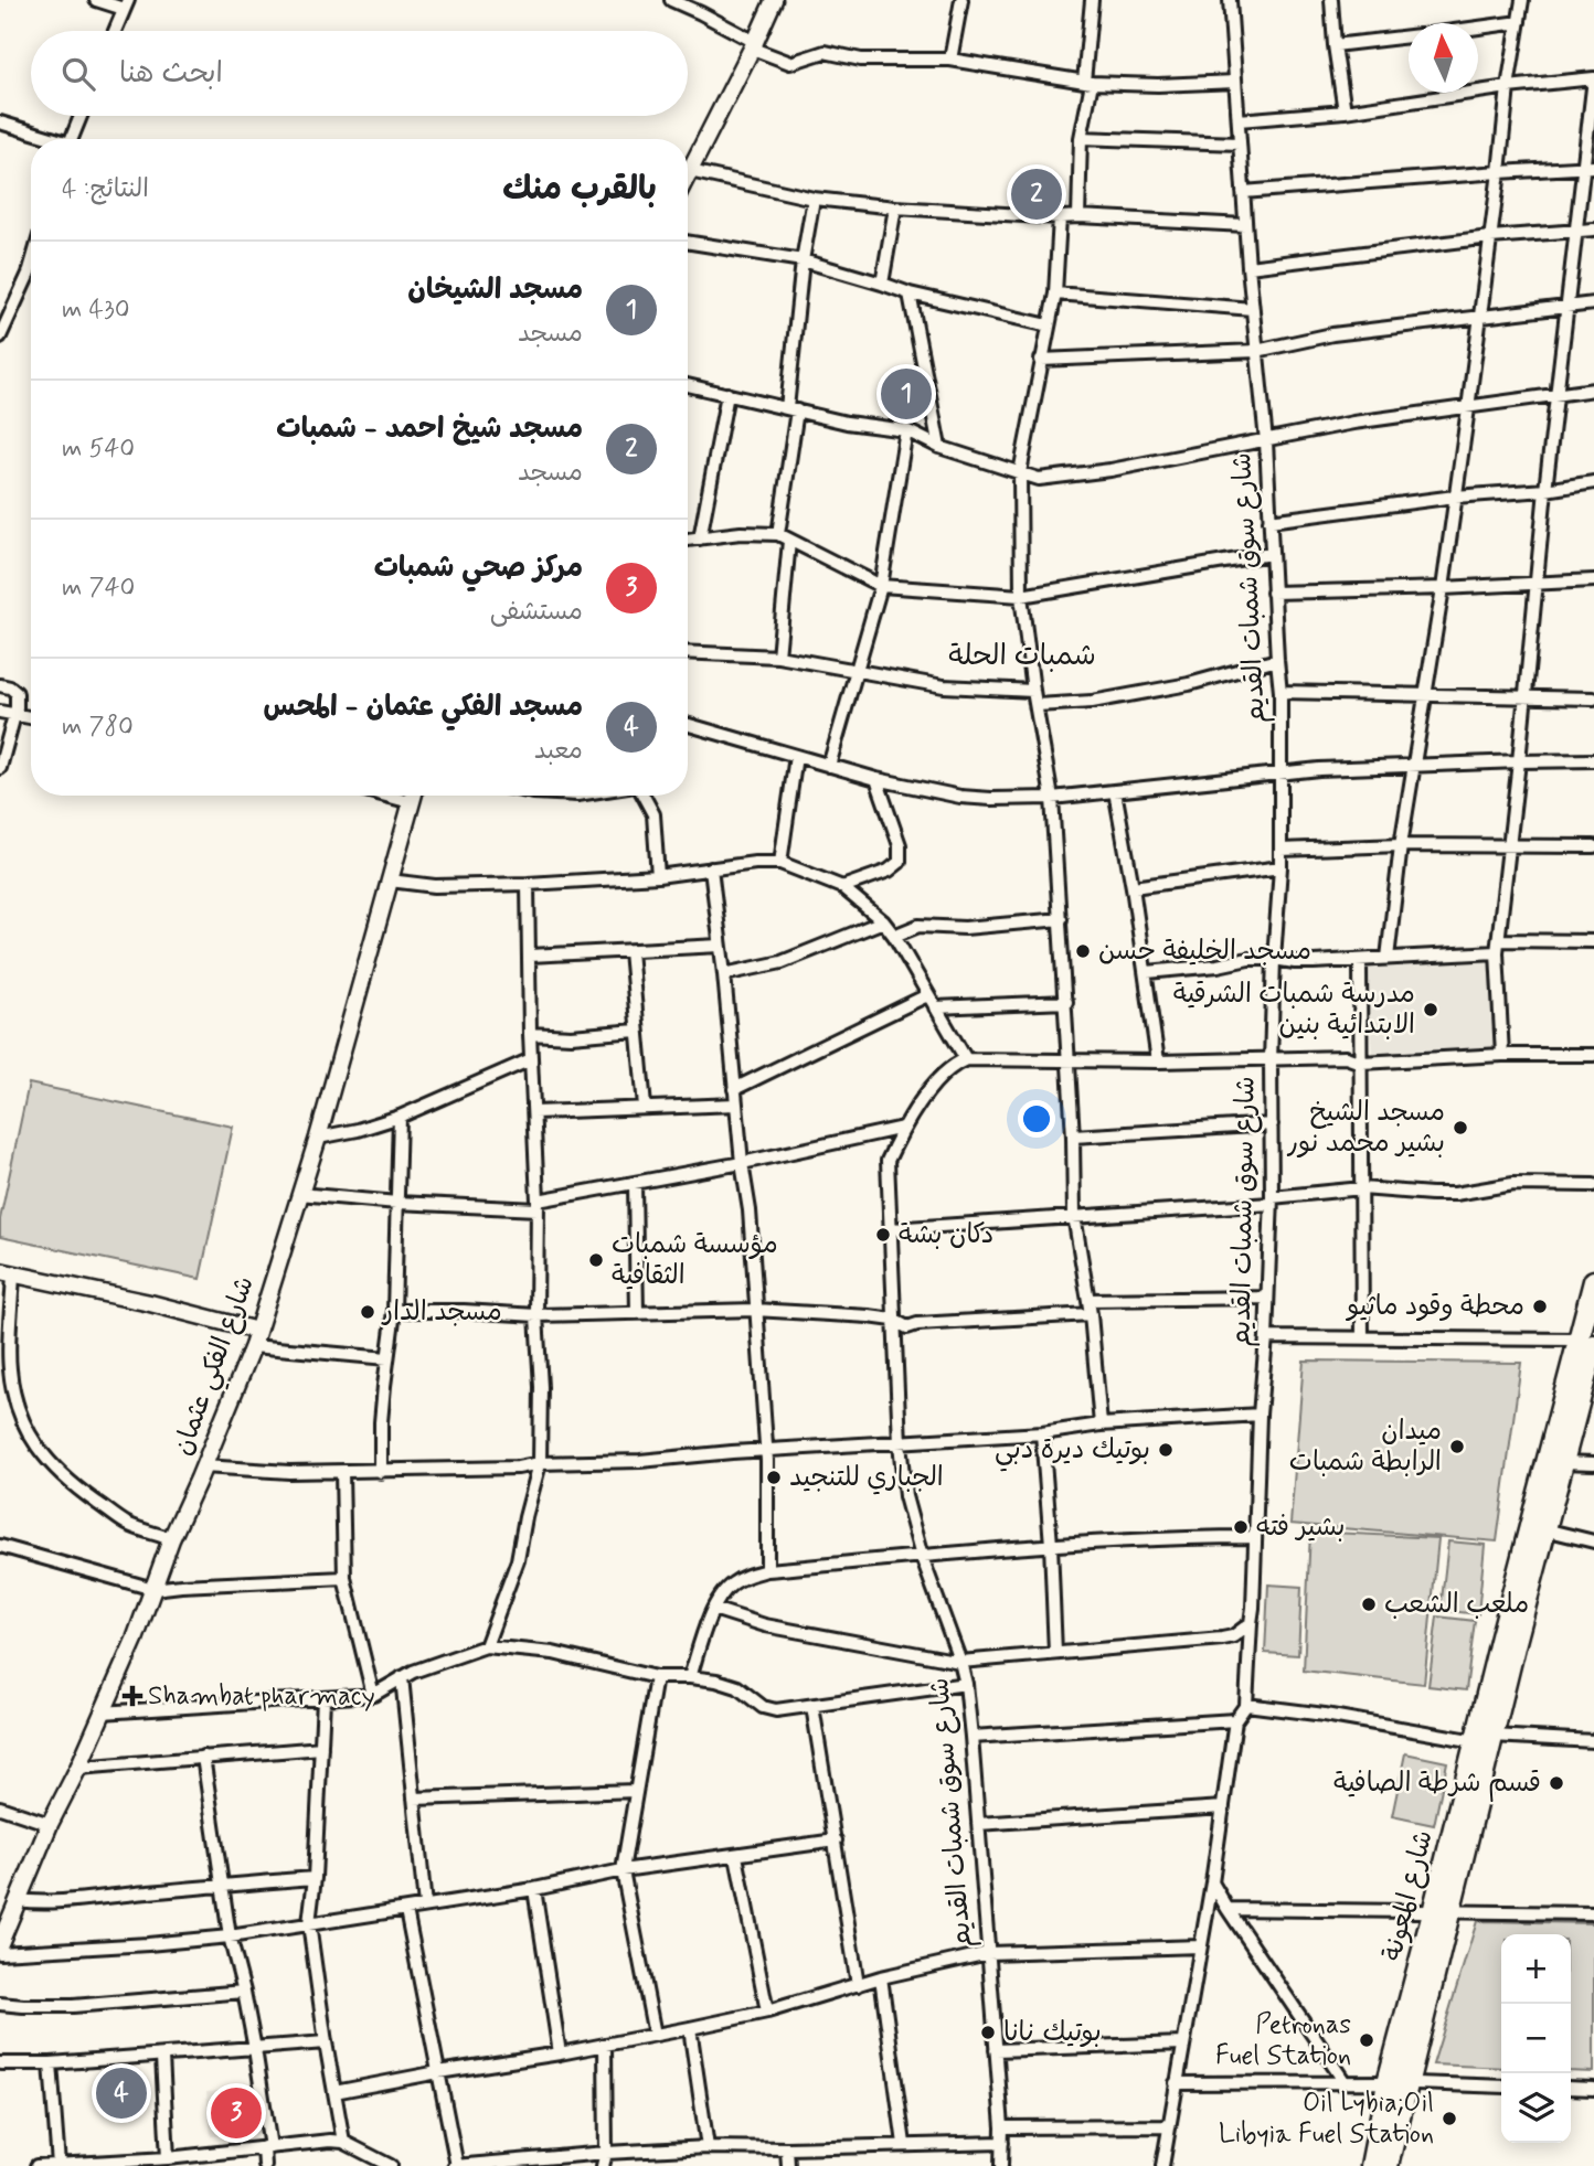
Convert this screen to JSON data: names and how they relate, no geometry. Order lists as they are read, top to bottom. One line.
{"streets":{"highway":["شارع المعونة"],"street":["شارع سوق شمبات القديم","شارع الفكي عثمان"]},"districts":["شمبات الحلة"],"places":{"other":["مسجد الخليفة حسن","مدرسة شمبات الشرقية الابتدائية بنين","مسجد الشيخ بشير محمد نور","دكان بشة","مؤسسة شمبات الثقافية","محطة وقود ماثيو","مسجد الدار","ميدان الرابطة شمبات","بوتيك ديرة دبي","الجباري للتنجيد","بشير فته","ملعب الشعب","قسم شرطة الصافية","بوتيك نانا","Petronas Fuel Station","Oil Lybia;Oil Libyia Fuel Station"],"health":["Shambat pharmacy"]},"north":"top","page":{"search":"ابحث هنا","heading":["بالقرب منك","النتائج: 4"],"pins":["2","1","4","3"],"list":[{"mark":"1","name":"مسجد الشيخان","note":"مسجد","value":"430 m"},{"mark":"2","name":"مسجد شيخ احمد - شمبات","note":"مسجد","value":"540 m"},{"mark":"3","name":"مركز صحي شمبات","note":"مستشفى","value":"740 m"},{"mark":"4","name":"مسجد الفكي عثمان - المحس","note":"معبد","value":"780 m"}],"map_buttons":["+","−"]}}
